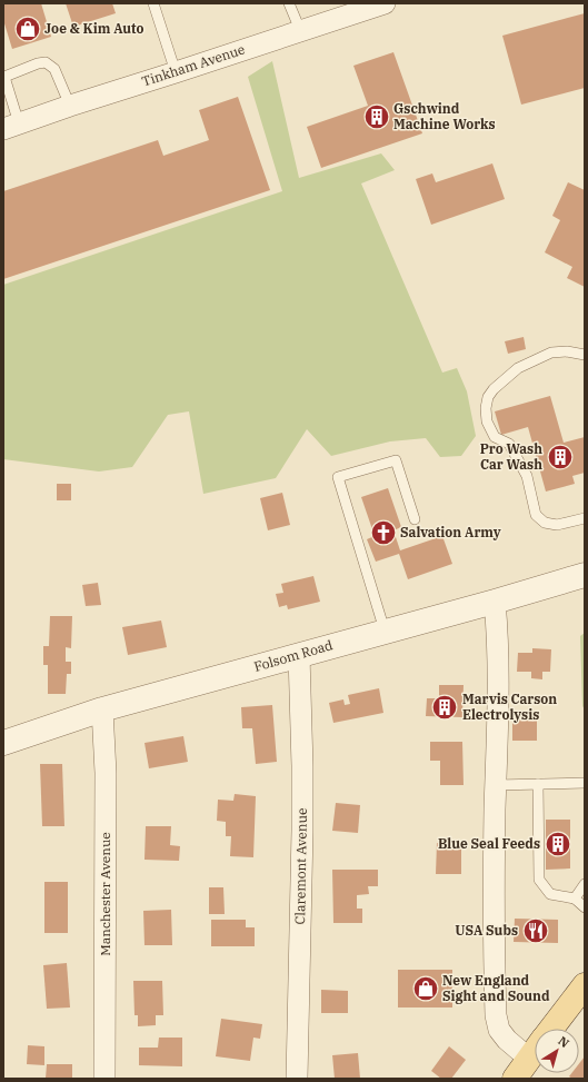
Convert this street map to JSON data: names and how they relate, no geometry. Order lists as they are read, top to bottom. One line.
{"streets":{"street":["Tinkham Avenue","Folsom Road","Claremont Avenue","Manchester Avenue"]},"crossings":[["Folsom Road","Claremont Avenue"],["Folsom Road","Manchester Avenue"]],"places":{"shop":["Joe & Kim Auto","New England Sight and Sound"],"building":["Gschwind Machine Works","Pro Wash Car Wash","Marvis Carson Electrolysis","Blue Seal Feeds"],"church":["Salvation Army"],"restaurant":["USA Subs"]},"north":"top right"}
